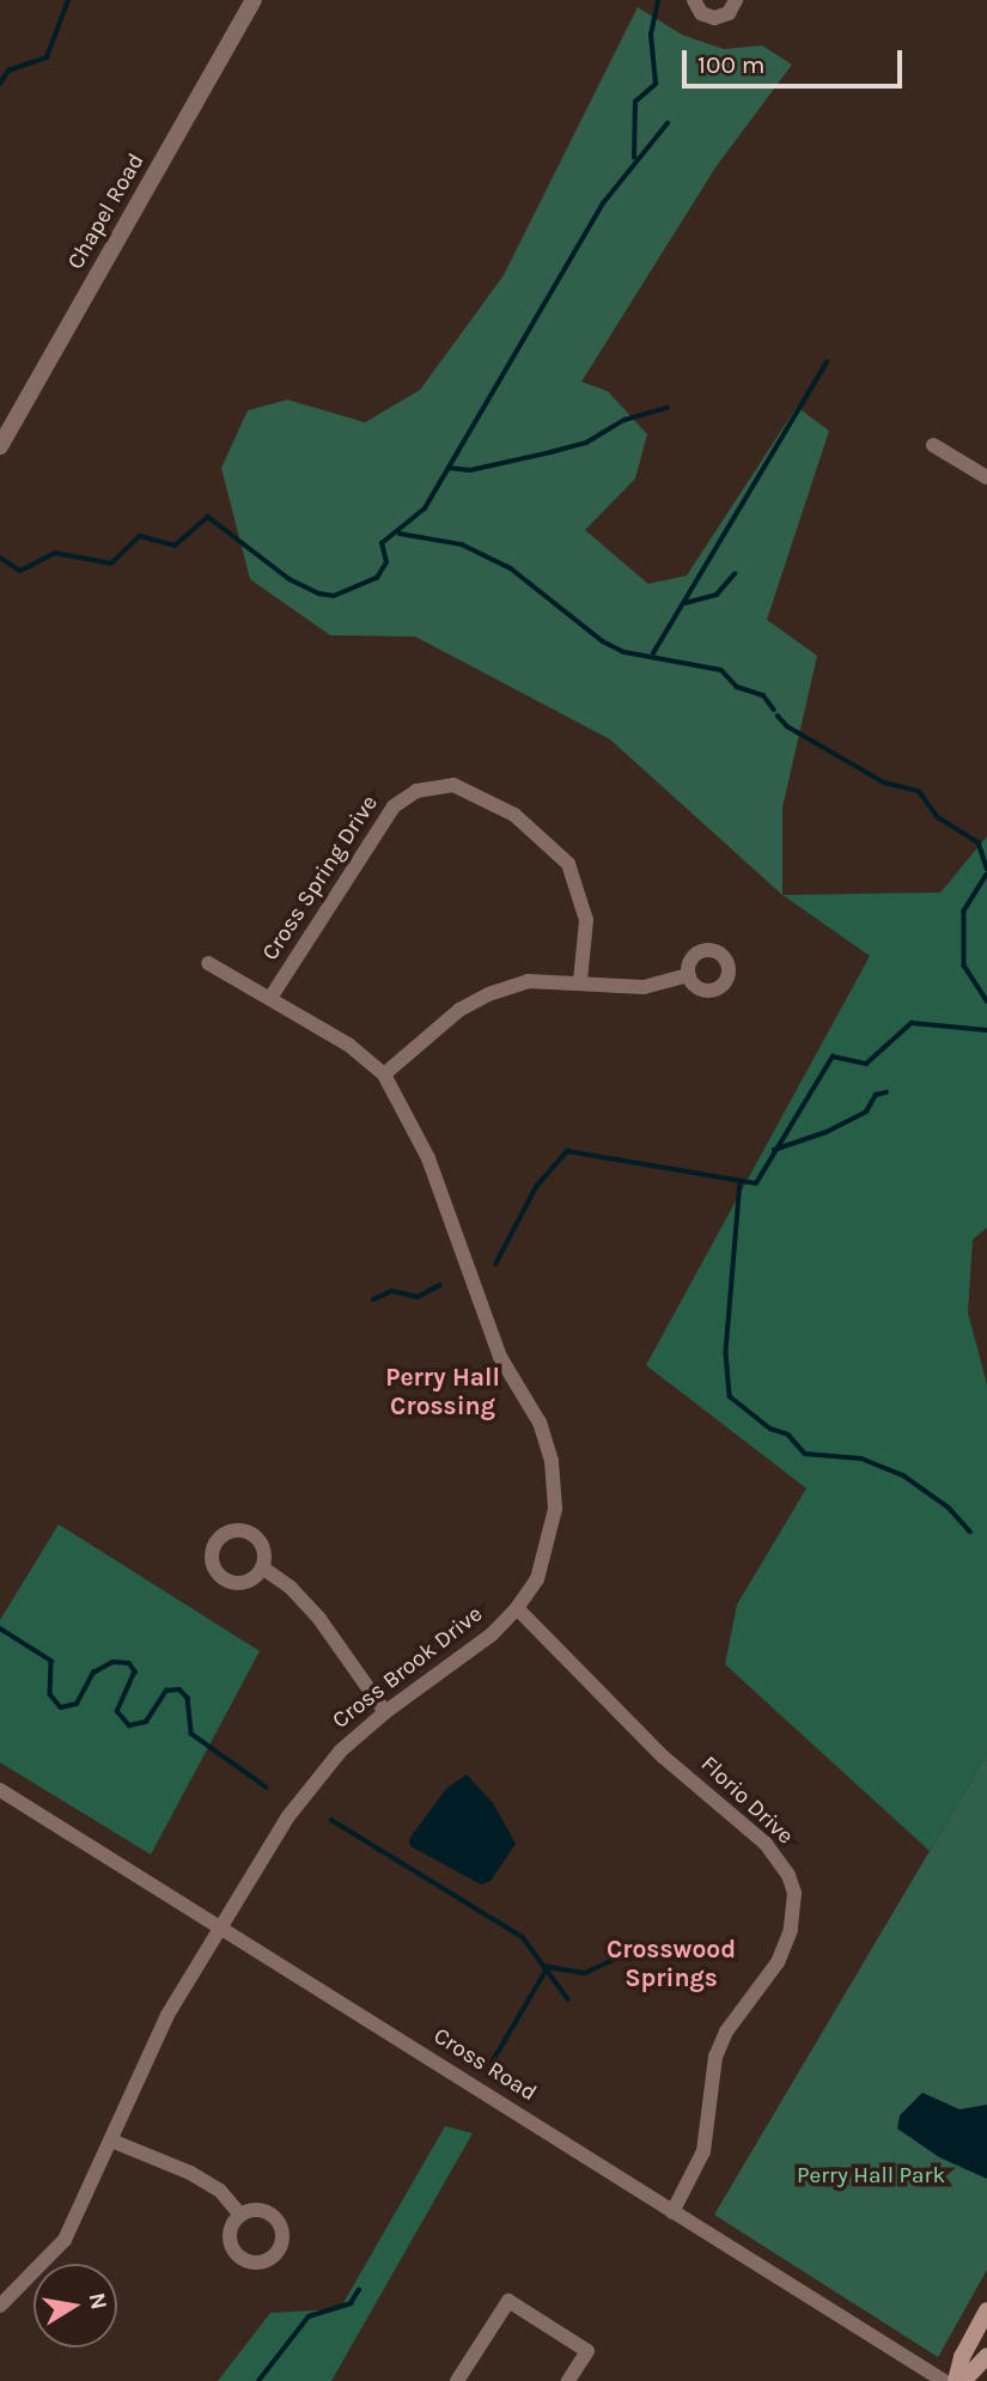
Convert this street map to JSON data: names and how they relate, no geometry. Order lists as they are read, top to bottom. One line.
{"streets":{"street":["Chapel Road","Cross Spring Drive","Cross Brook Drive","Florio Drive","Cross Road"]},"crossings":[["Cross Spring Drive","Cross Brook Drive"],["Cross Brook Drive","Florio Drive"],["Cross Brook Drive","Cross Road"],["Florio Drive","Cross Road"]],"districts":["Perry Hall Crossing","Crosswood Springs"],"parks":["Perry Hall Park"],"scale_bar":"100 m","north":"right"}
